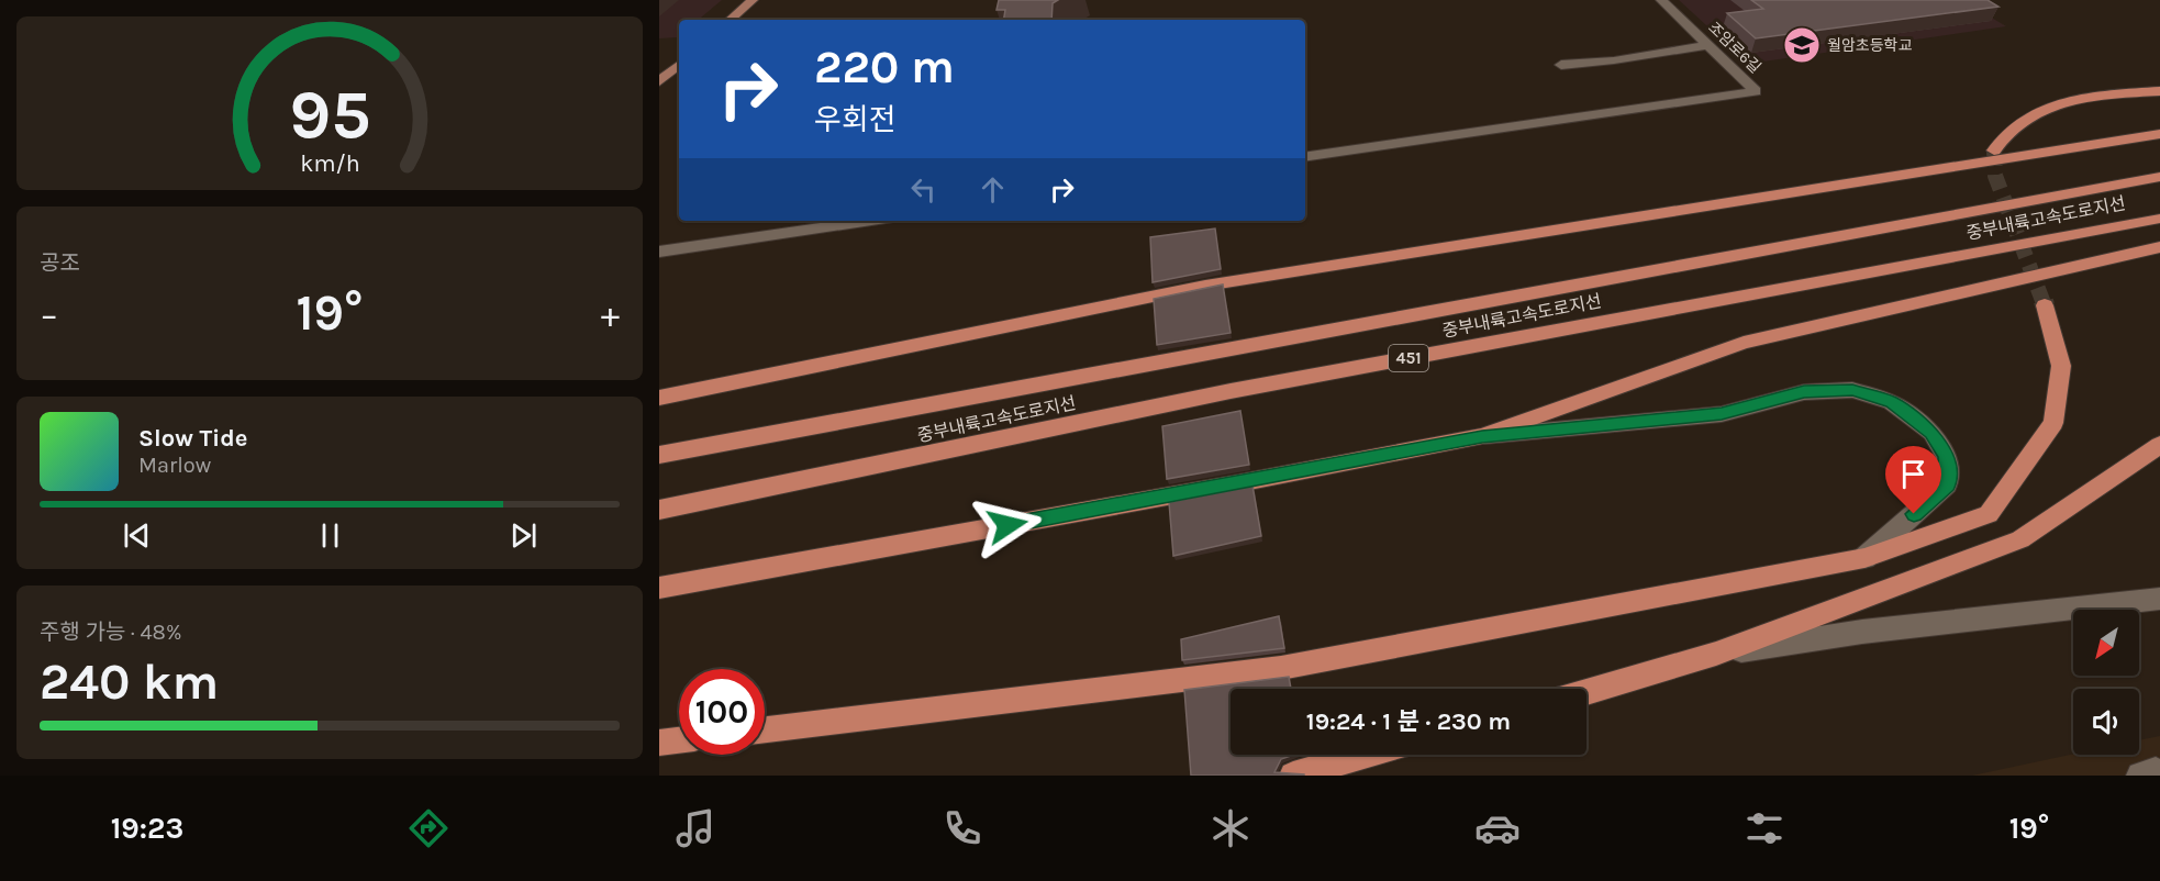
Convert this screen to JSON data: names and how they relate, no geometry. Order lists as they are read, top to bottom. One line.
{"streets":{"highway":["중부내륙고속도로지선","451"],"street":["조암로6길"]},"places":{"school or university":["월암초등학교"]},"north":"bottom left","page":{"turn":["220 m","우회전"],"tile":["공조",["주행 가능 · 48%","240 km"]],"heat":["−","19°","+"],"song":["Slow Tide","Marlow"],"limit":"100","trip":"19:24 · 1 분 · 230 m","tabs":["19:23","19°"],"gauge":["95","km/h"]}}
